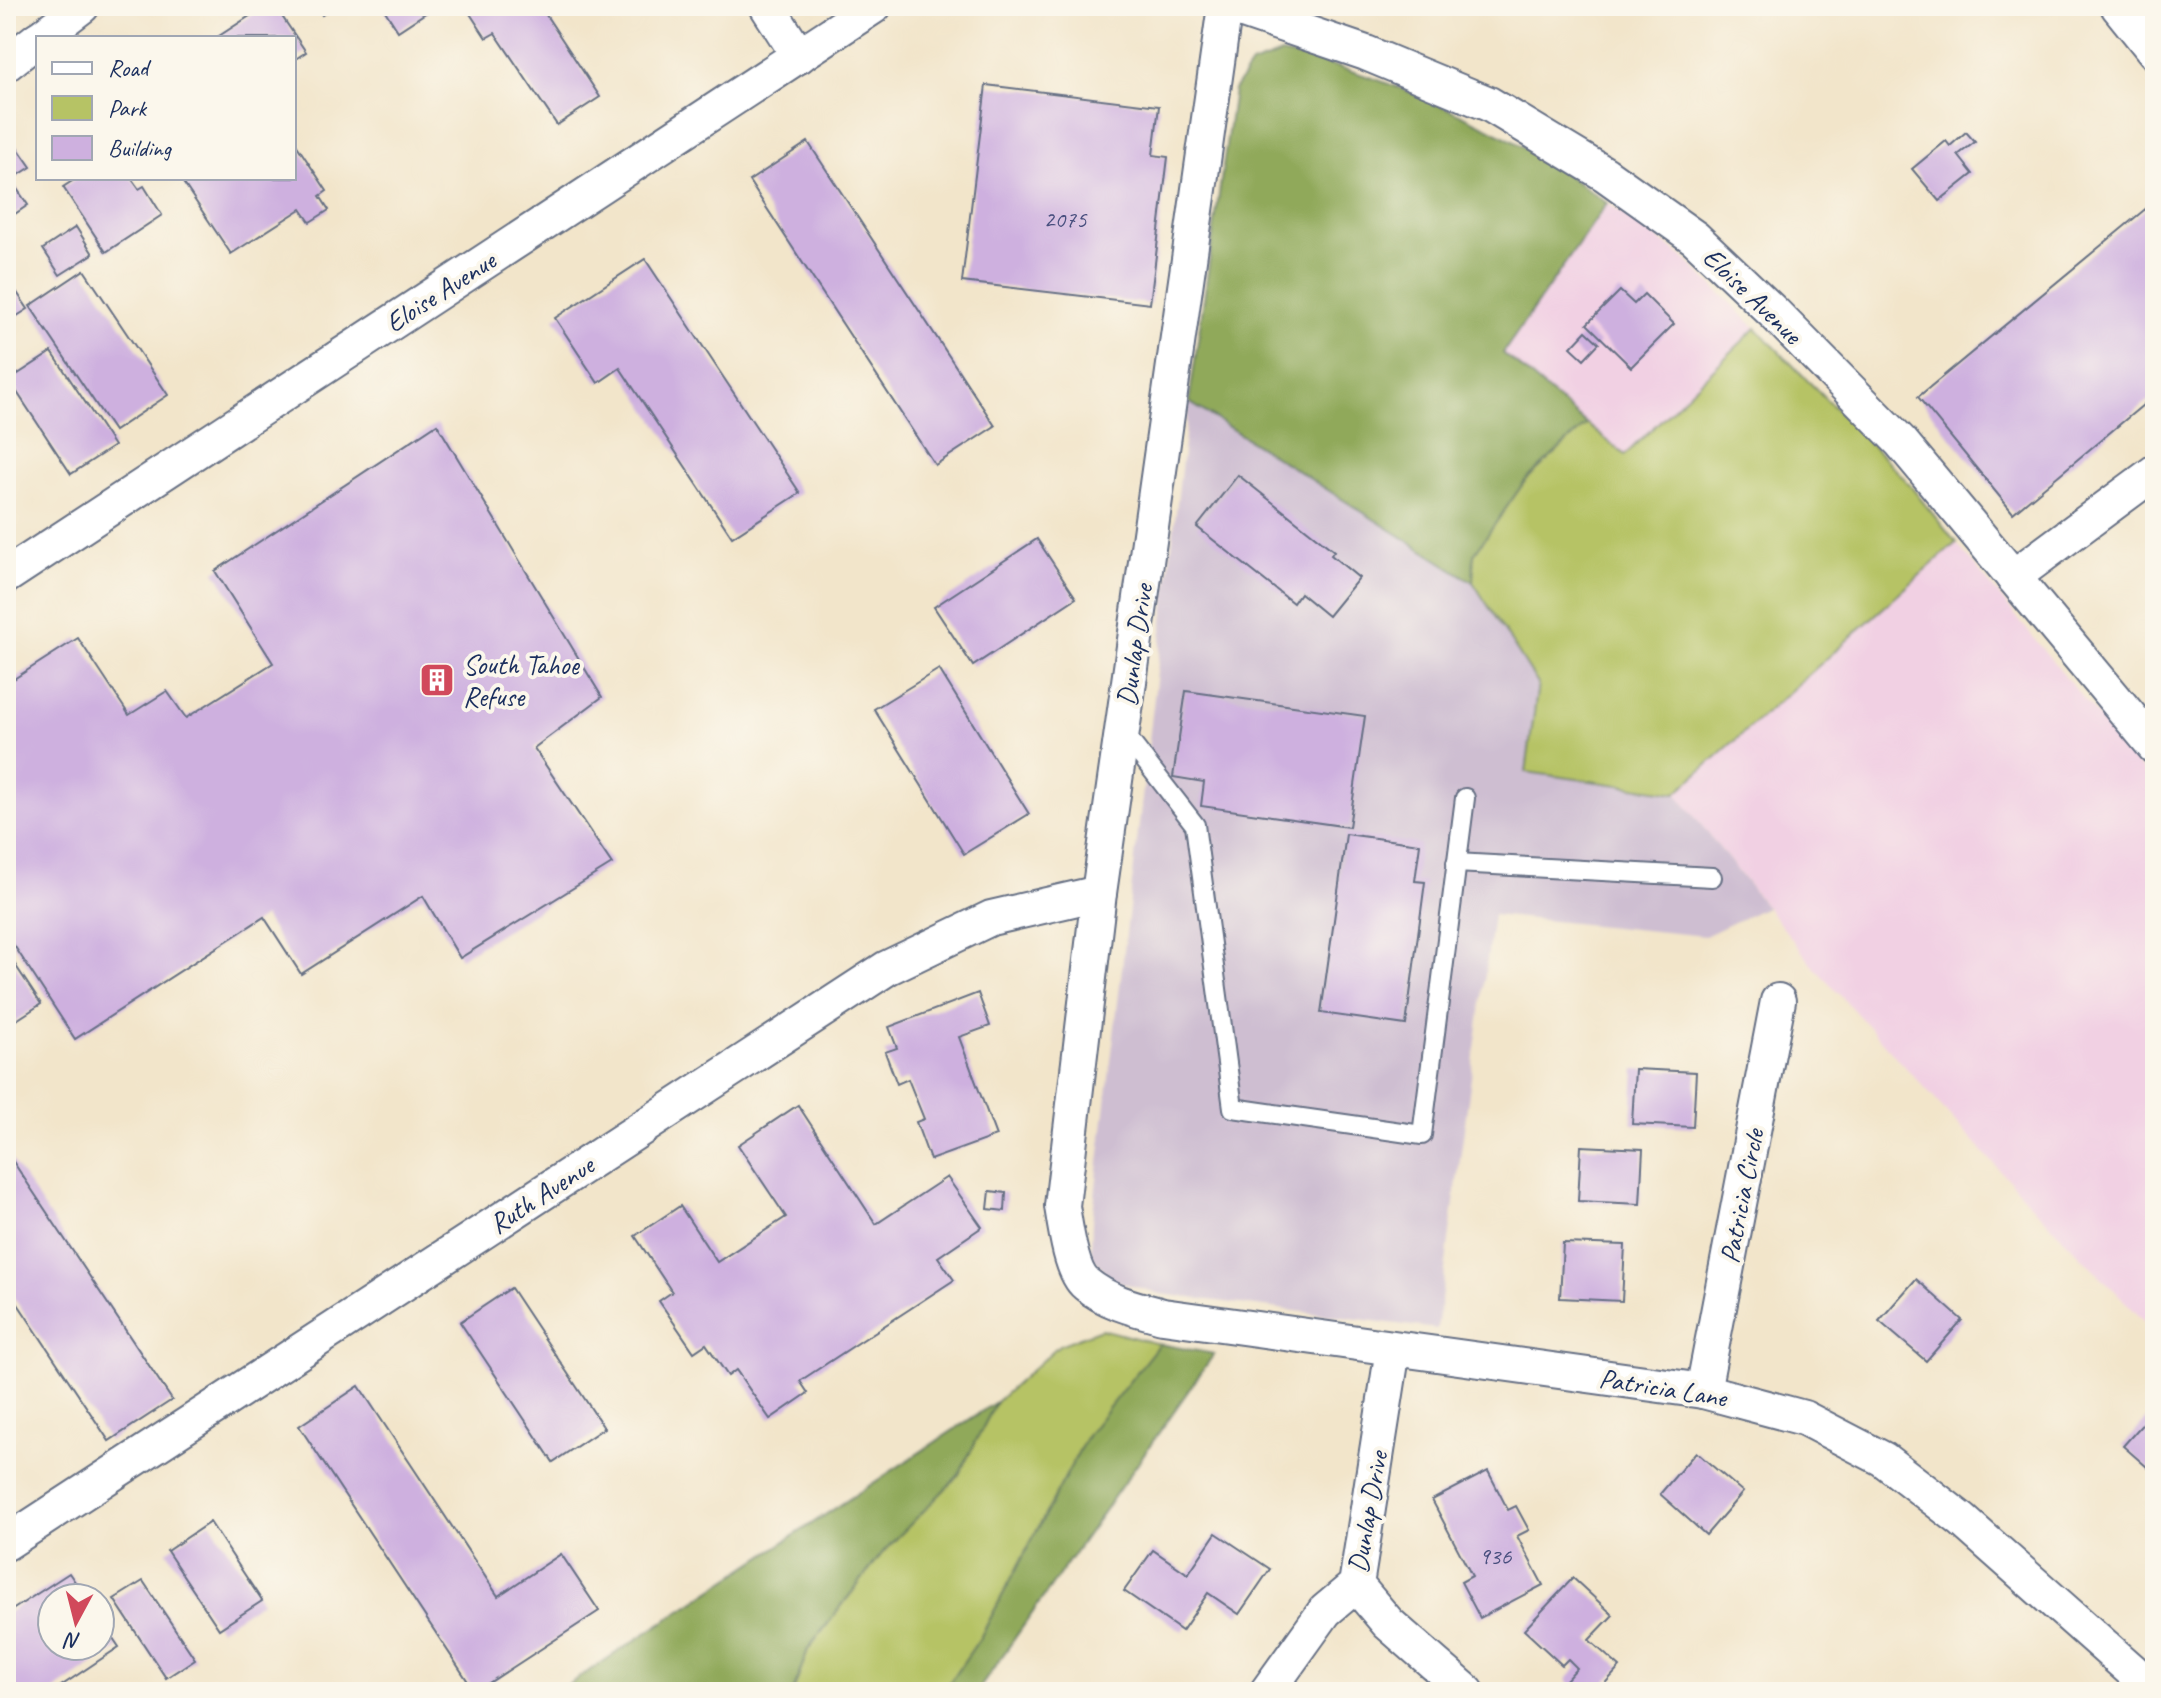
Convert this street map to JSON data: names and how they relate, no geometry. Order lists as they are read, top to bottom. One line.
{"streets":{"street":["Eloise Avenue","Dunlap Drive","Ruth Avenue","Patricia Circle","Patricia Lane"]},"crossings":[["Eloise Avenue","Dunlap Drive"],["Dunlap Drive","Ruth Avenue"],["Dunlap Drive","Patricia Lane"],["Patricia Circle","Patricia Lane"]],"places":{"building":["South Tahoe Refuse"]},"house_numbers":["2075","936"],"legend":["Road","Park","Building"],"north":"bottom"}
